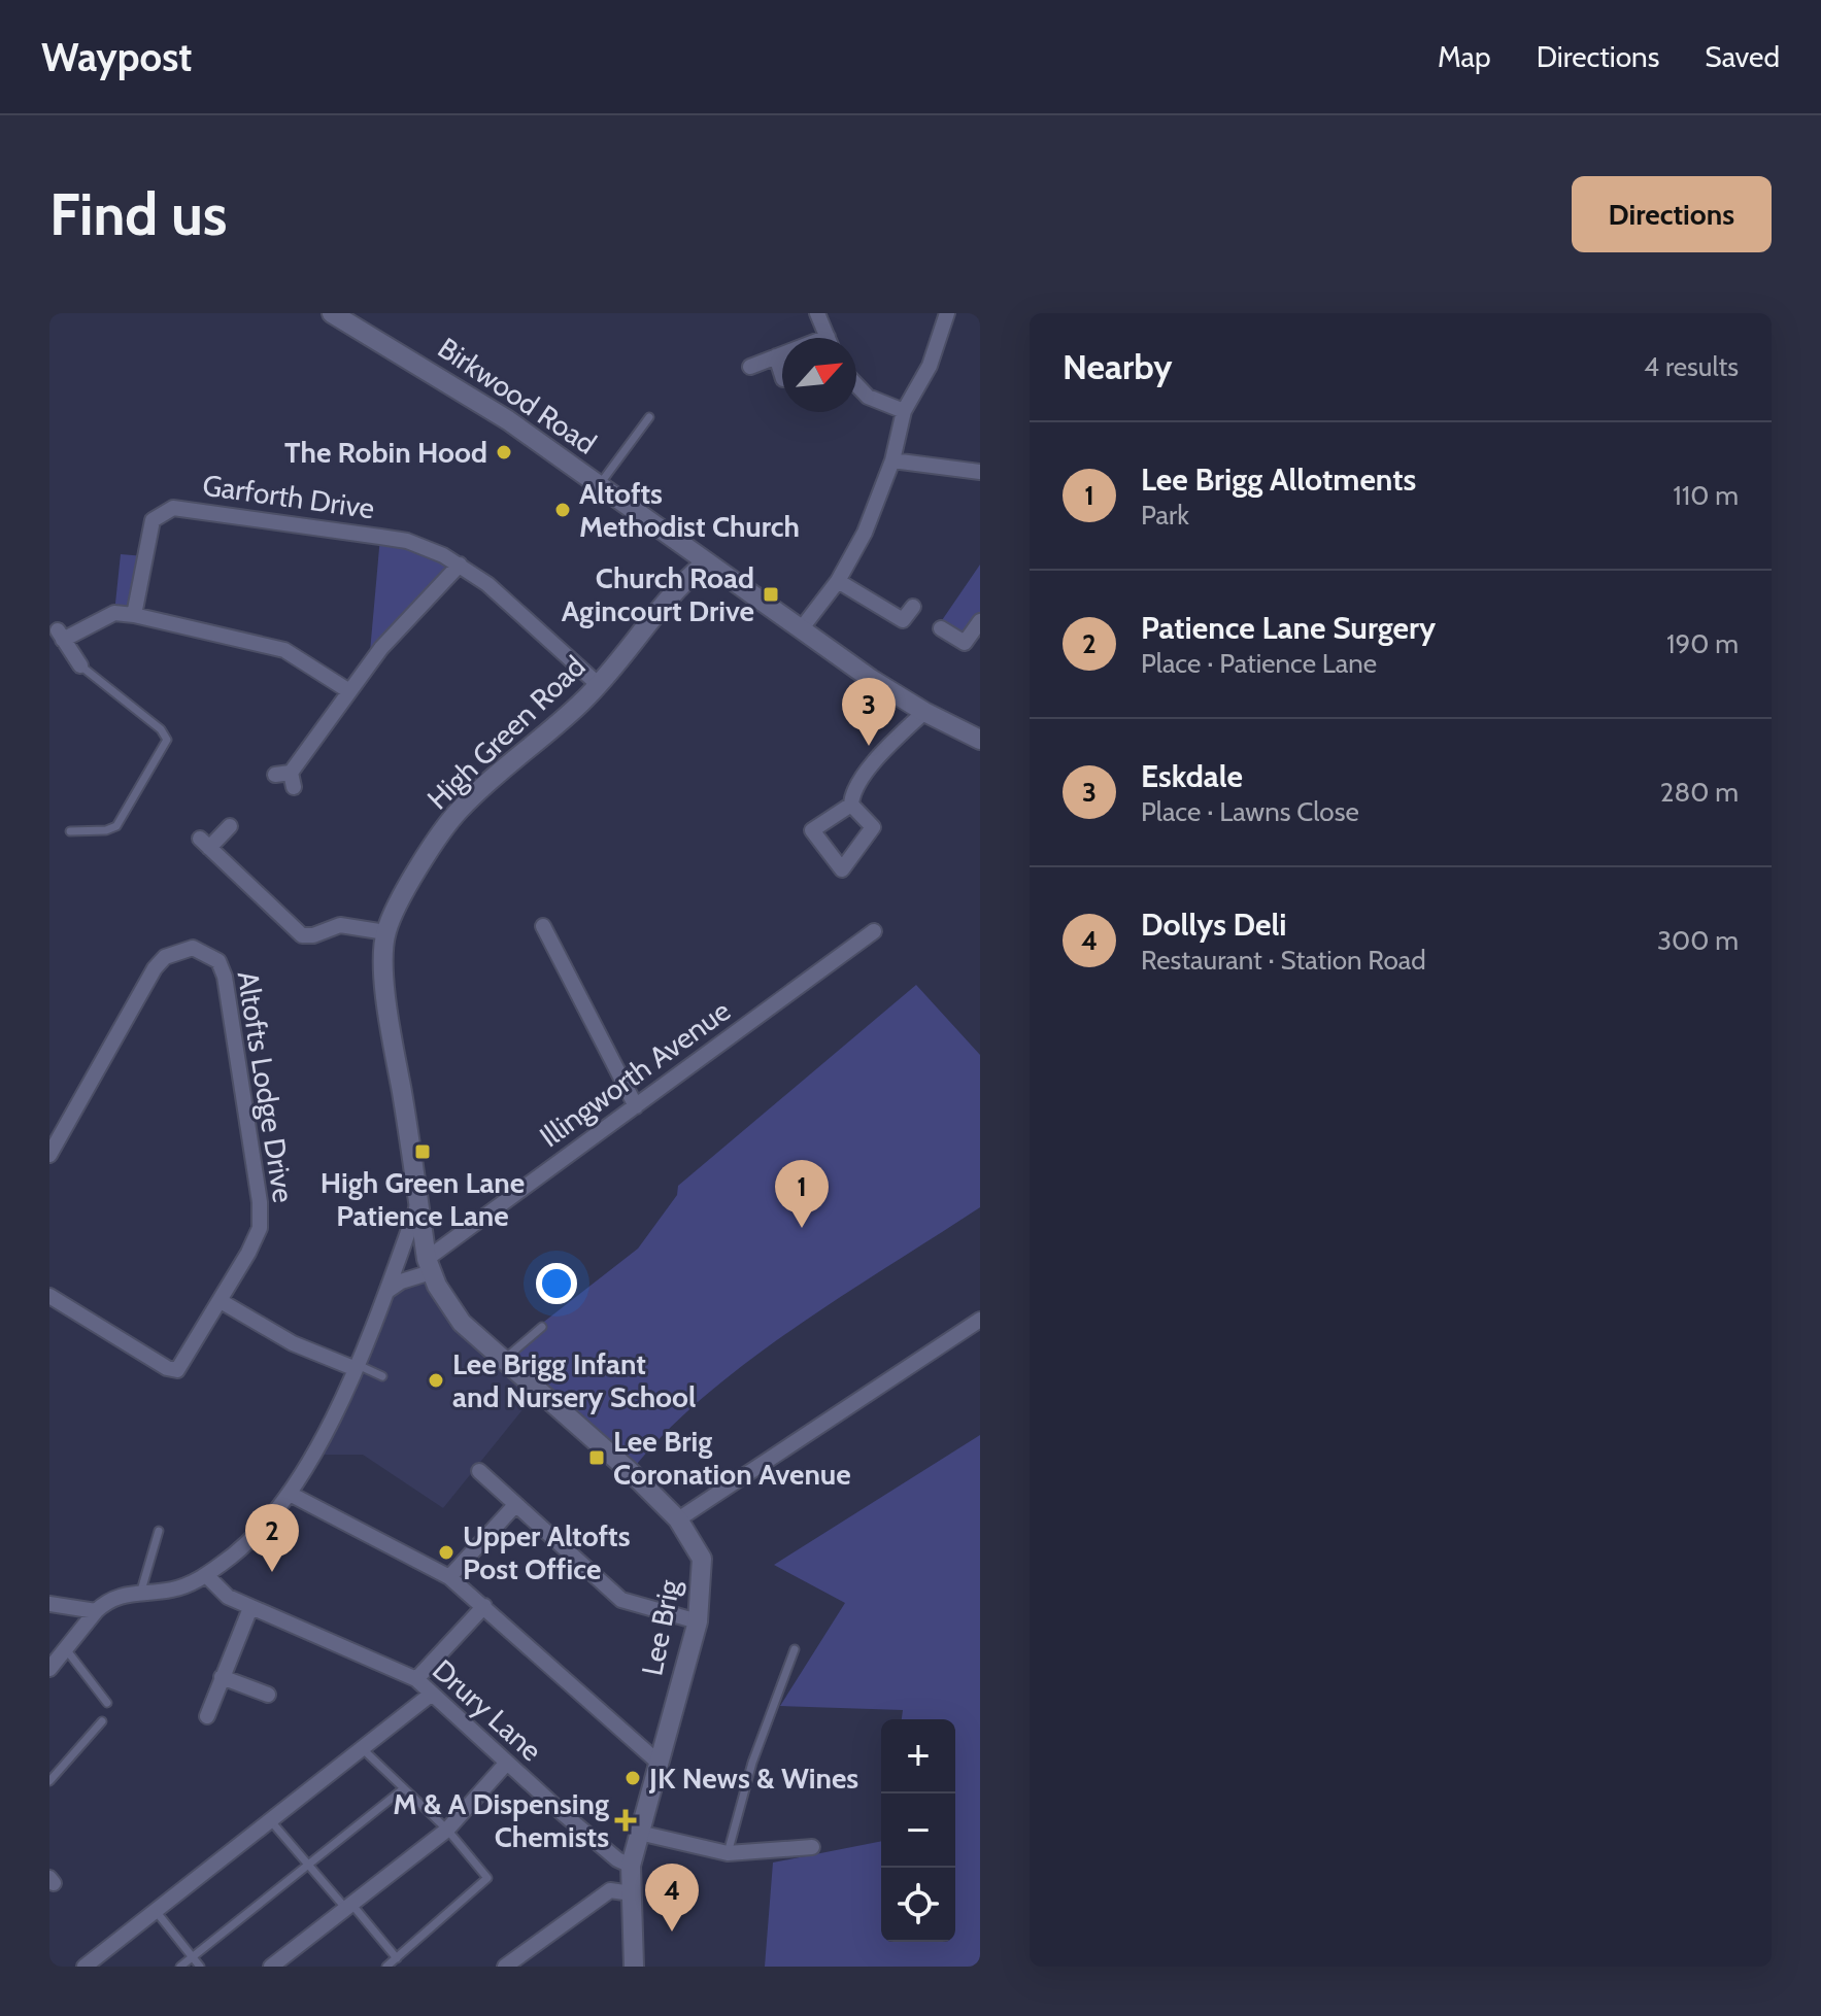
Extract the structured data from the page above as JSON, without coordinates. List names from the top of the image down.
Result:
{
  "streets": {
    "street": [
      "Birkwood Road",
      "Garforth Drive",
      "High Green Road",
      "Illingworth Avenue",
      "Altofts Lodge Drive",
      "Lee Brig",
      "Drury Lane"
    ]
  },
  "crossings": [
    ["Birkwood Road", "High Green Road"],
    ["Garforth Drive", "High Green Road"],
    ["High Green Road", "Illingworth Avenue"],
    ["High Green Road", "Lee Brig"],
    ["Illingworth Avenue", "Lee Brig"],
    ["Lee Brig", "Drury Lane"]
  ],
  "places": {
    "other": [
      "The Robin Hood",
      "Altofts Methodist Church",
      "Lee Brigg Infant and Nursery School",
      "Upper Altofts Post Office",
      "JK News & Wines"
    ],
    "transit": ["Church Road Agincourt Drive", "High Green Lane Patience Lane", "Lee Brig Coronation Avenue"],
    "health": ["M & A Dispensing Chemists"]
  },
  "north": "top right",
  "page": {
    "header": "Waypost",
    "nav": ["Map", "Directions", "Saved"],
    "buttons": "Directions",
    "title": "Find us",
    "heading": ["Nearby", "4 results"],
    "list": [
      {
        "mark": "1",
        "name": "Lee Brigg Allotments",
        "note": "Park",
        "value": "110 m"
      },
      {
        "mark": "2",
        "name": "Patience Lane Surgery",
        "note": "Place · Patience Lane",
        "value": "190 m"
      },
      {
        "mark": "3",
        "name": "Eskdale",
        "note": "Place · Lawns Close",
        "value": "280 m"
      },
      {
        "mark": "4",
        "name": "Dollys Deli",
        "note": "Restaurant · Station Road",
        "value": "300 m"
      }
    ],
    "pins": [
      "3",
      "1",
      "2",
      "4"
    ],
    "map_buttons": ["+", "−"]
  }
}
